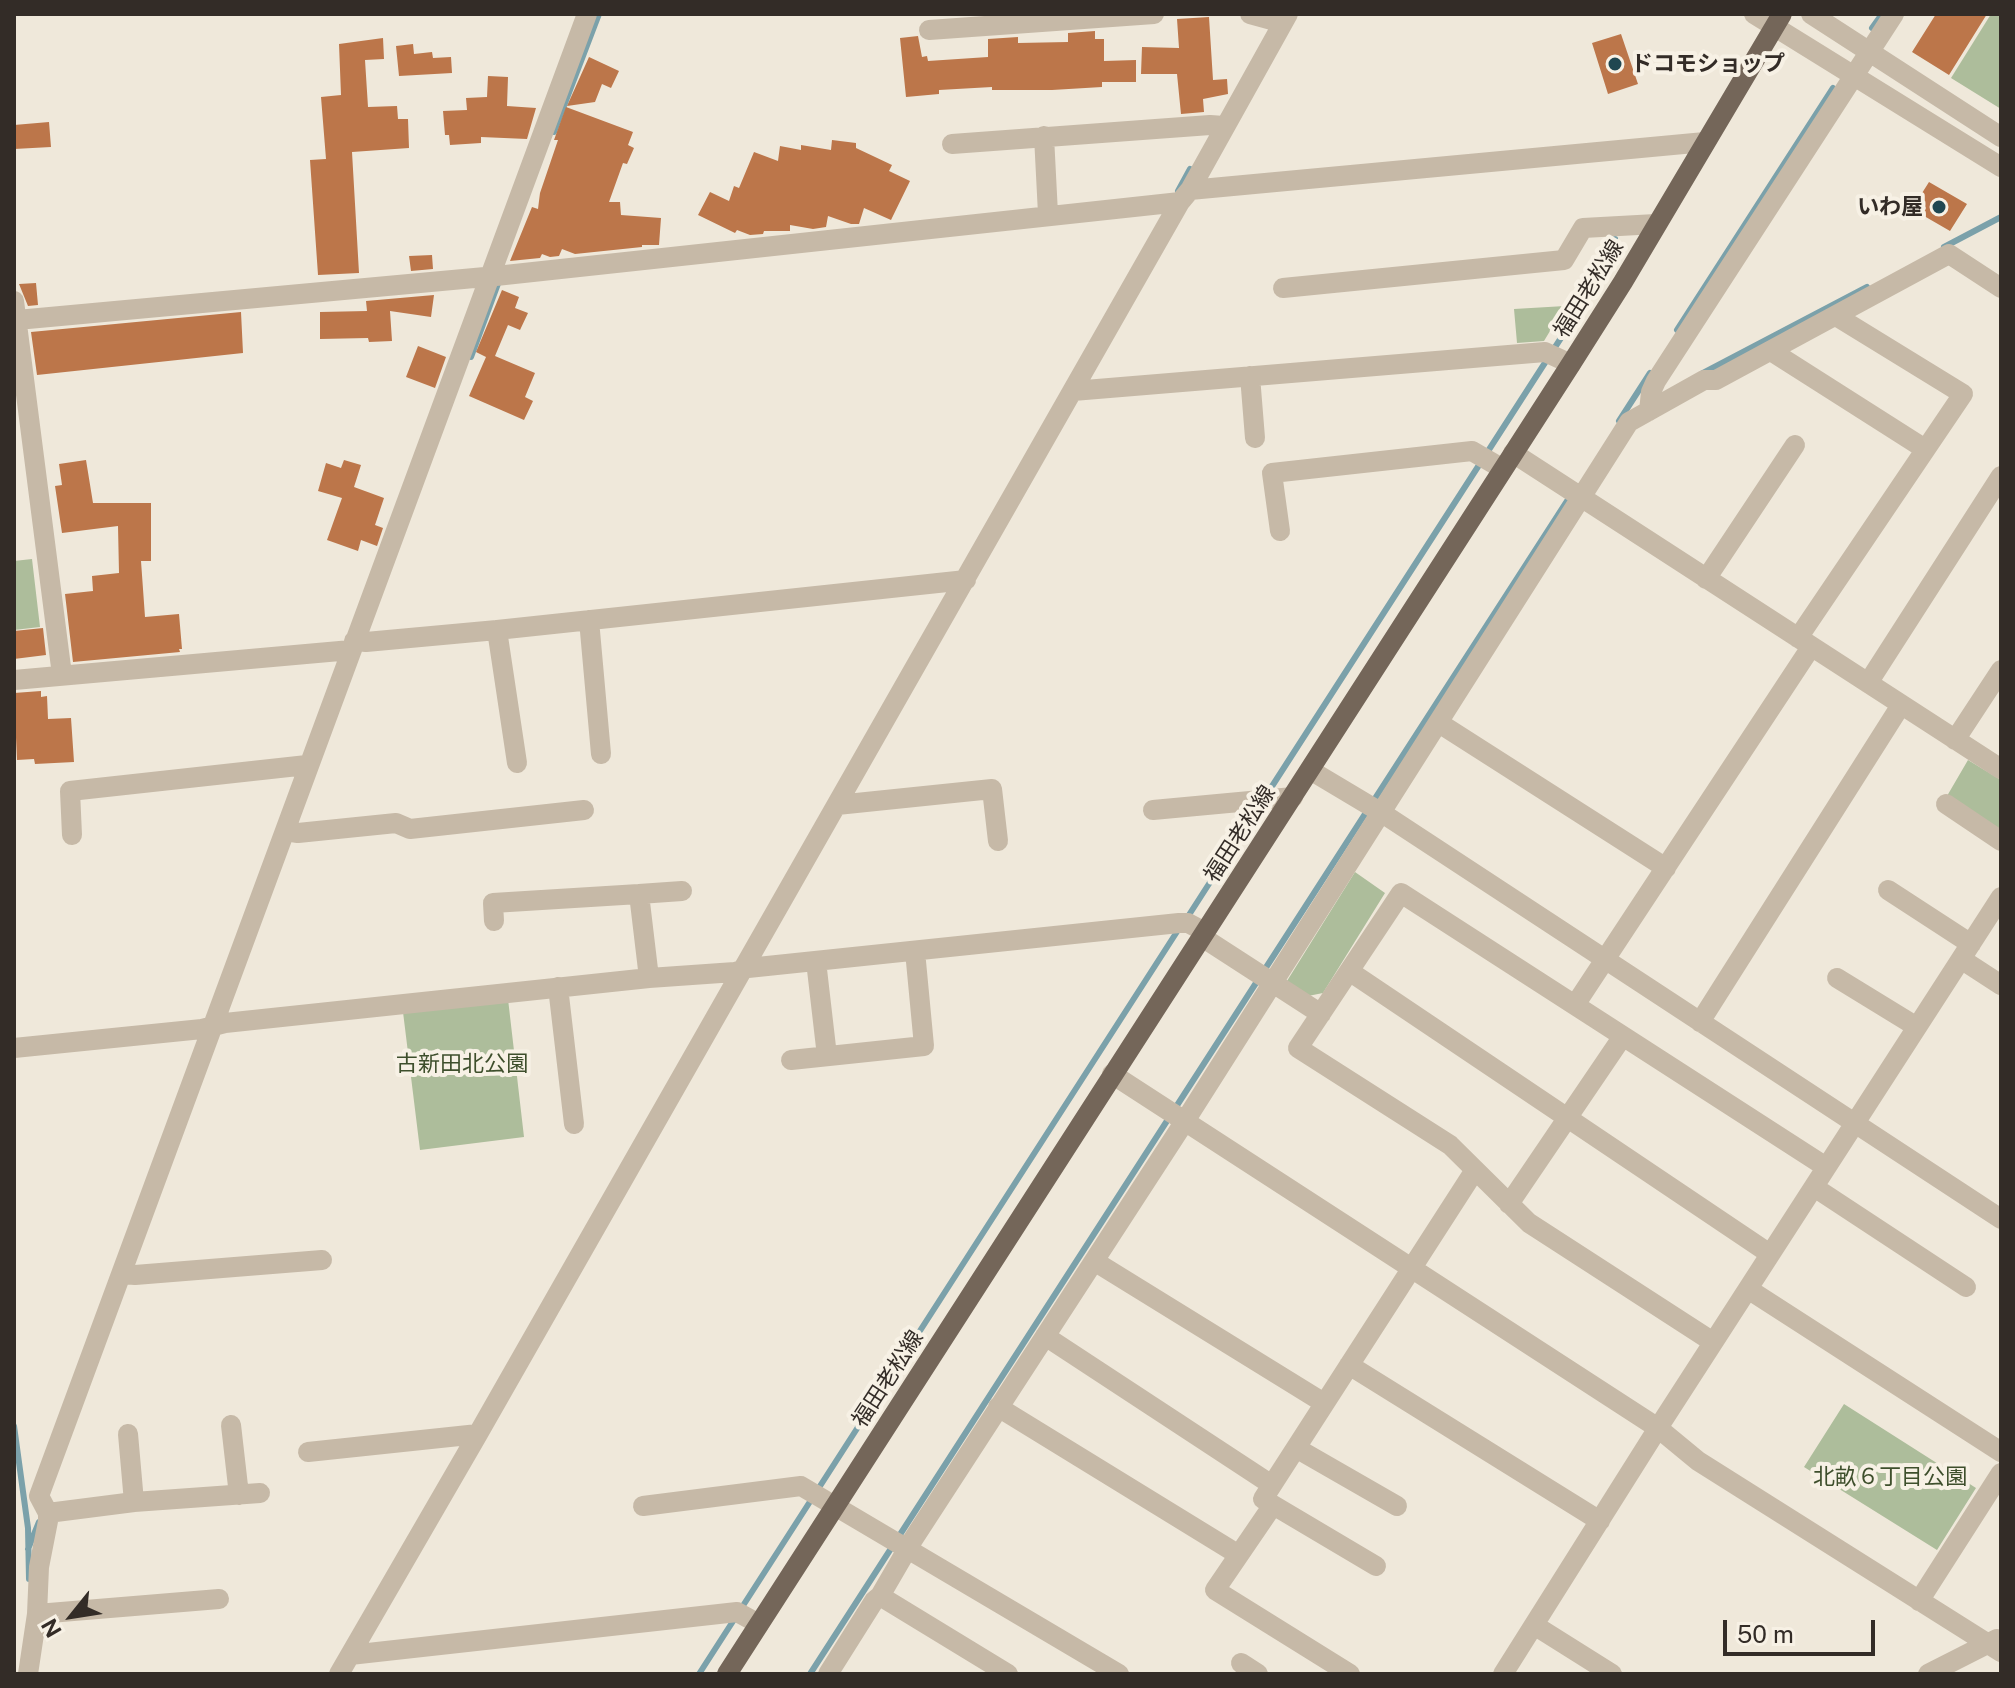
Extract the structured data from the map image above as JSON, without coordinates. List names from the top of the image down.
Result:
{
  "streets": {
    "main road": ["福田老松線"]
  },
  "parks": ["古新田北公園", "北畝６丁目公園"],
  "places": ["ドコモショップ", "いわ屋"],
  "scale_bar": "50 m",
  "north": "bottom left"
}
